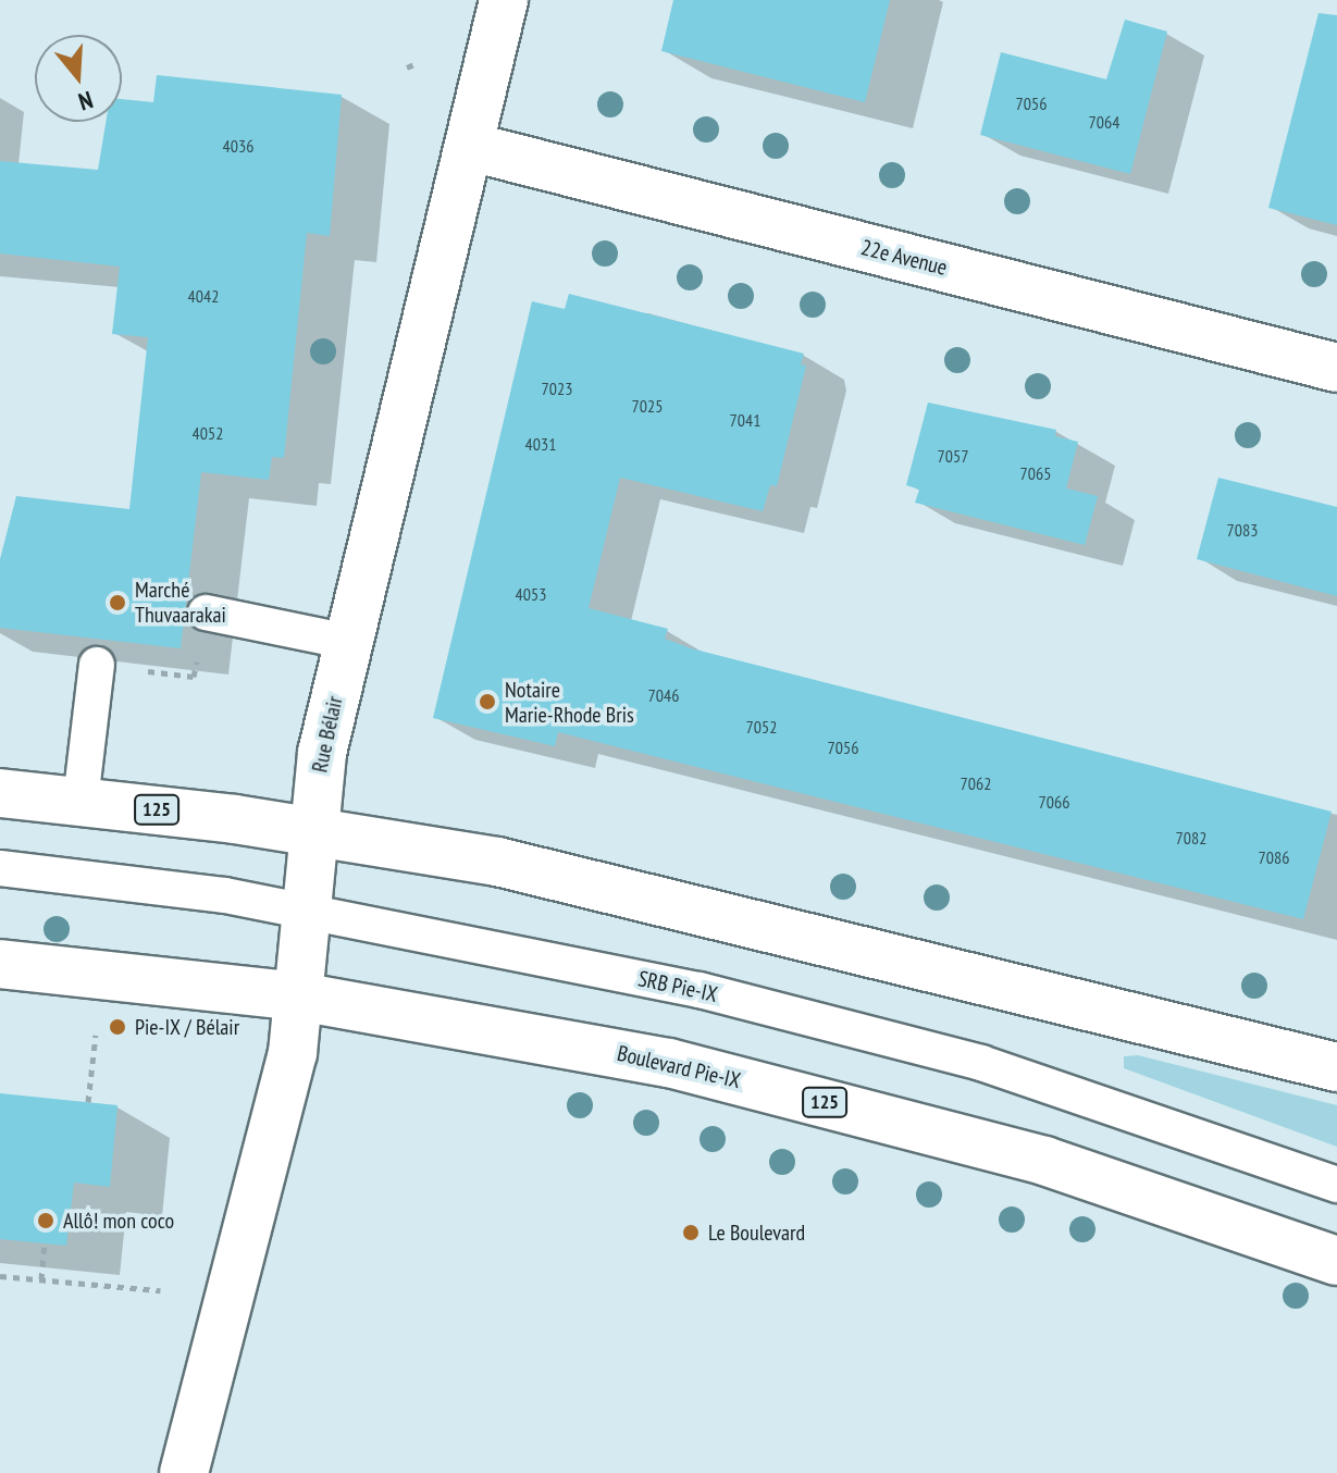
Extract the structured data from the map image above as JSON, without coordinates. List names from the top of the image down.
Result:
{
  "streets": {
    "main road": [
      "22e Avenue",
      "Rue Bélair",
      "125",
      "Boulevard Pie-IX"
    ],
    "lane": ["SRB Pie-IX"]
  },
  "crossings": [
    ["22e Avenue", "Rue Bélair"],
    ["Rue Bélair", "125"],
    ["Rue Bélair", "SRB Pie-IX"],
    ["Rue Bélair", "Boulevard Pie-IX"]
  ],
  "places": [
    "Marché Thuvaarakai",
    "Notaire Marie-Rhode Bris",
    "Pie-IX / Bélair",
    "Allô! mon coco",
    "Le Boulevard"
  ],
  "house_numbers": [
    "7056",
    "7064",
    "4036",
    "4042",
    "7023",
    "7025",
    "7041",
    "4052",
    "4031",
    "7057",
    "7065",
    "7083",
    "4053",
    "7046",
    "7052",
    "7056",
    "7062",
    "7066",
    "7082",
    "7086"
  ],
  "north": "bottom"
}
